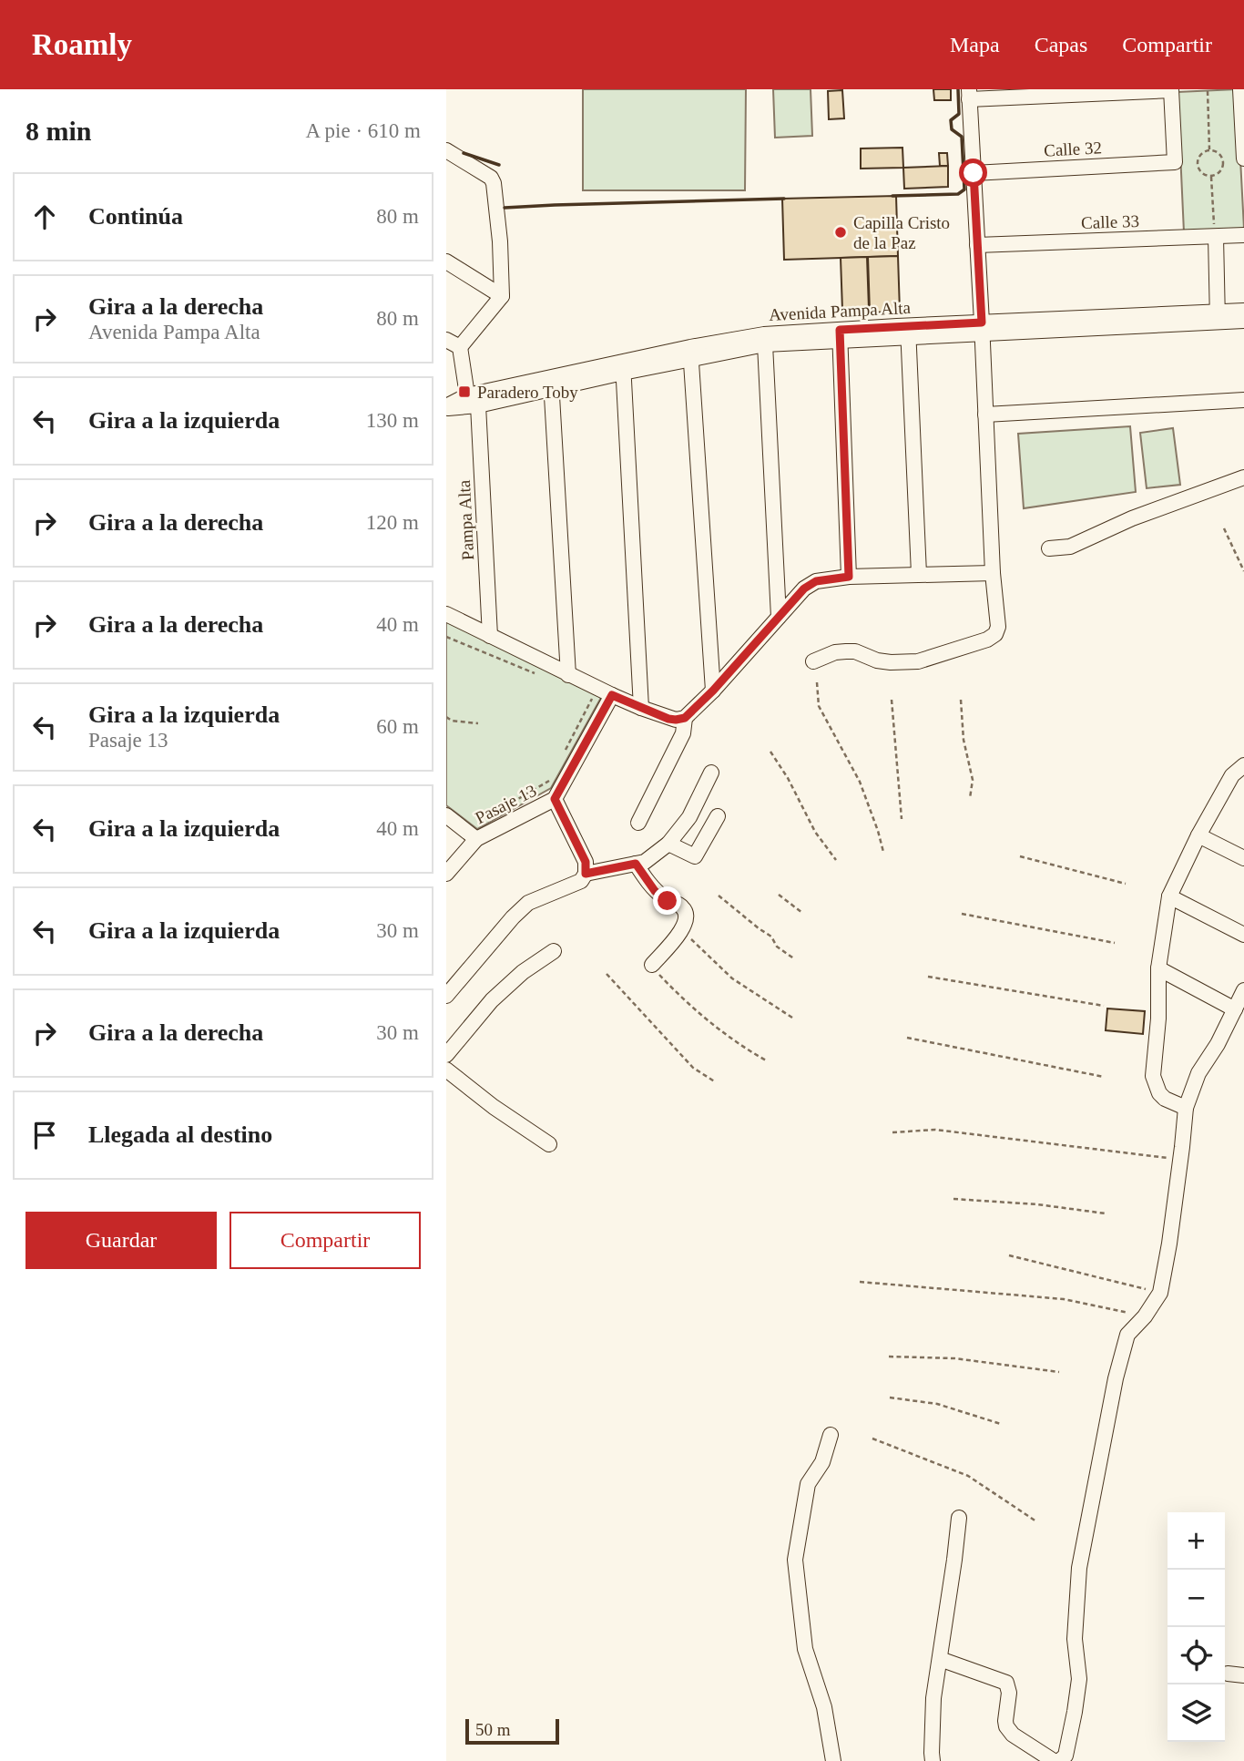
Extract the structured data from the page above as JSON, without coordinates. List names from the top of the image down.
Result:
{
  "streets": {
    "street": [
      "Calle 32",
      "Calle 33",
      "Avenida Pampa Alta",
      "Pampa Alta",
      "Pasaje 13"
    ]
  },
  "crossings": [
    ["Avenida Pampa Alta", "Pampa Alta"]
  ],
  "places": {
    "other": ["Capilla Cristo de la Paz"],
    "transit": ["Paradero Toby"]
  },
  "scale_bar": "50 m",
  "page": {
    "header": "Roamly",
    "nav": ["Mapa", "Capas", "Compartir"],
    "heading": ["8 min", "A pie · 610 m"],
    "list": [
      ["Continúa", "80 m"],
      ["Gira a la derecha", "Avenida Pampa Alta", "80 m"],
      ["Gira a la izquierda", "130 m"],
      ["Gira a la derecha", "120 m"],
      ["Gira a la derecha", "40 m"],
      ["Gira a la izquierda", "Pasaje 13", "60 m"],
      ["Gira a la izquierda", "40 m"],
      ["Gira a la izquierda", "30 m"],
      ["Gira a la derecha", "30 m"],
      "Llegada al destino"
    ],
    "buttons": ["Guardar", "Compartir"],
    "map_buttons": ["+", "−"],
    "scale": "50 m"
  }
}
